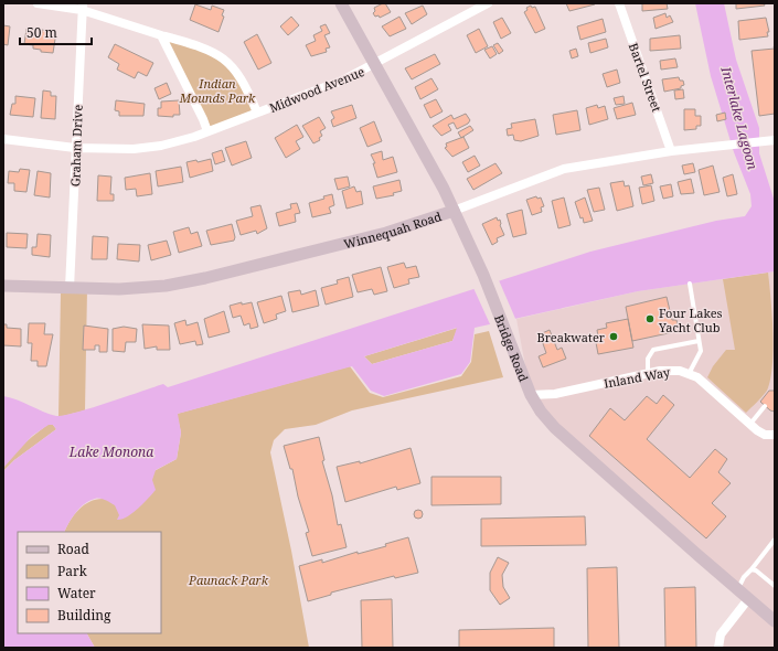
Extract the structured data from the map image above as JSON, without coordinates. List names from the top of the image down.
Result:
{
  "streets": {
    "street": [
      "Bartel Street",
      "Midwood Avenue",
      "Graham Drive",
      "Winnequah Road",
      "Bridge Road",
      "Inland Way"
    ]
  },
  "crossings": [
    ["Bartel Street", "Winnequah Road"],
    ["Midwood Avenue", "Graham Drive"],
    ["Midwood Avenue", "Bridge Road"],
    ["Graham Drive", "Winnequah Road"],
    ["Winnequah Road", "Bridge Road"],
    ["Bridge Road", "Inland Way"]
  ],
  "water": ["Interlake Lagoon", "Lake Monona"],
  "parks": ["Indian Mounds Park", "Paunack Park"],
  "places": ["Four Lakes Yacht Club", "Breakwater"],
  "legend": [
    "Road",
    "Park",
    "Water",
    "Building"
  ],
  "scale_bar": "50 m"
}
